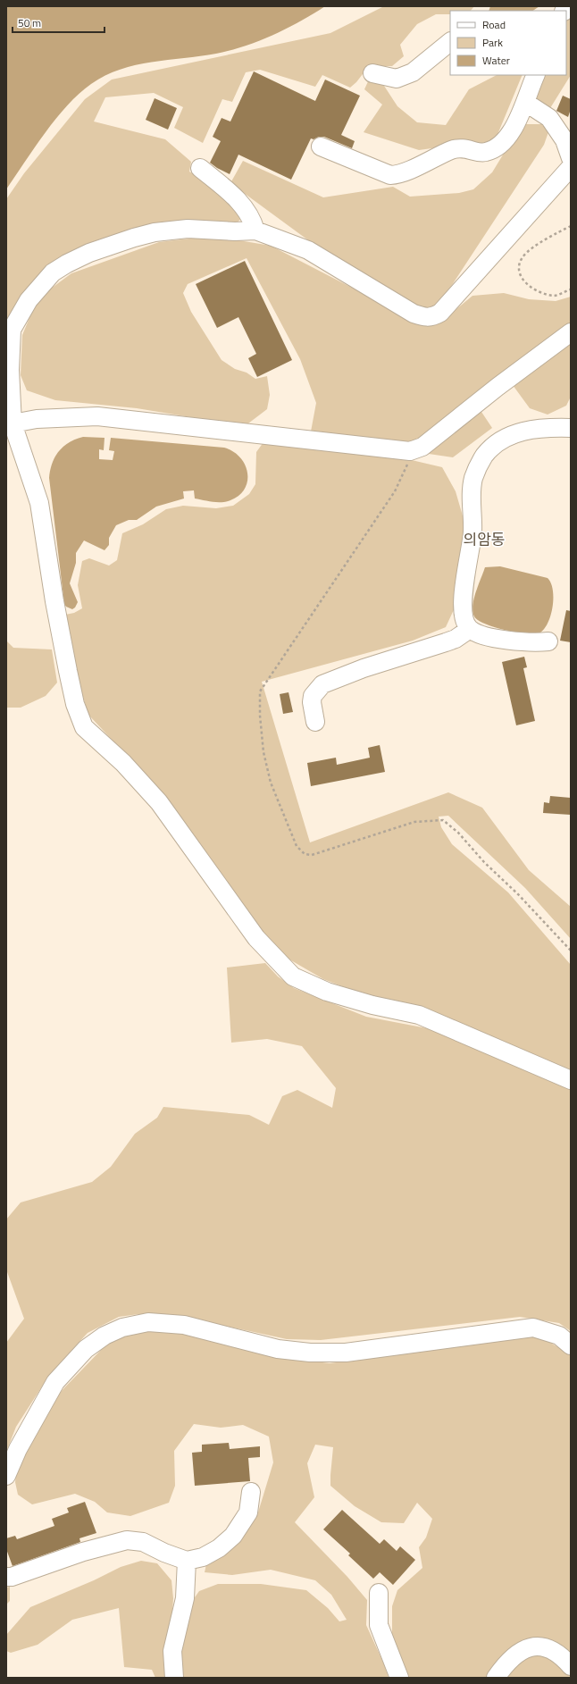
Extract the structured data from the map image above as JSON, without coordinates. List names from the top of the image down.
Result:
{
  "districts": ["의암동"],
  "legend": ["Road", "Park", "Water"],
  "scale_bar": "50 m"
}
